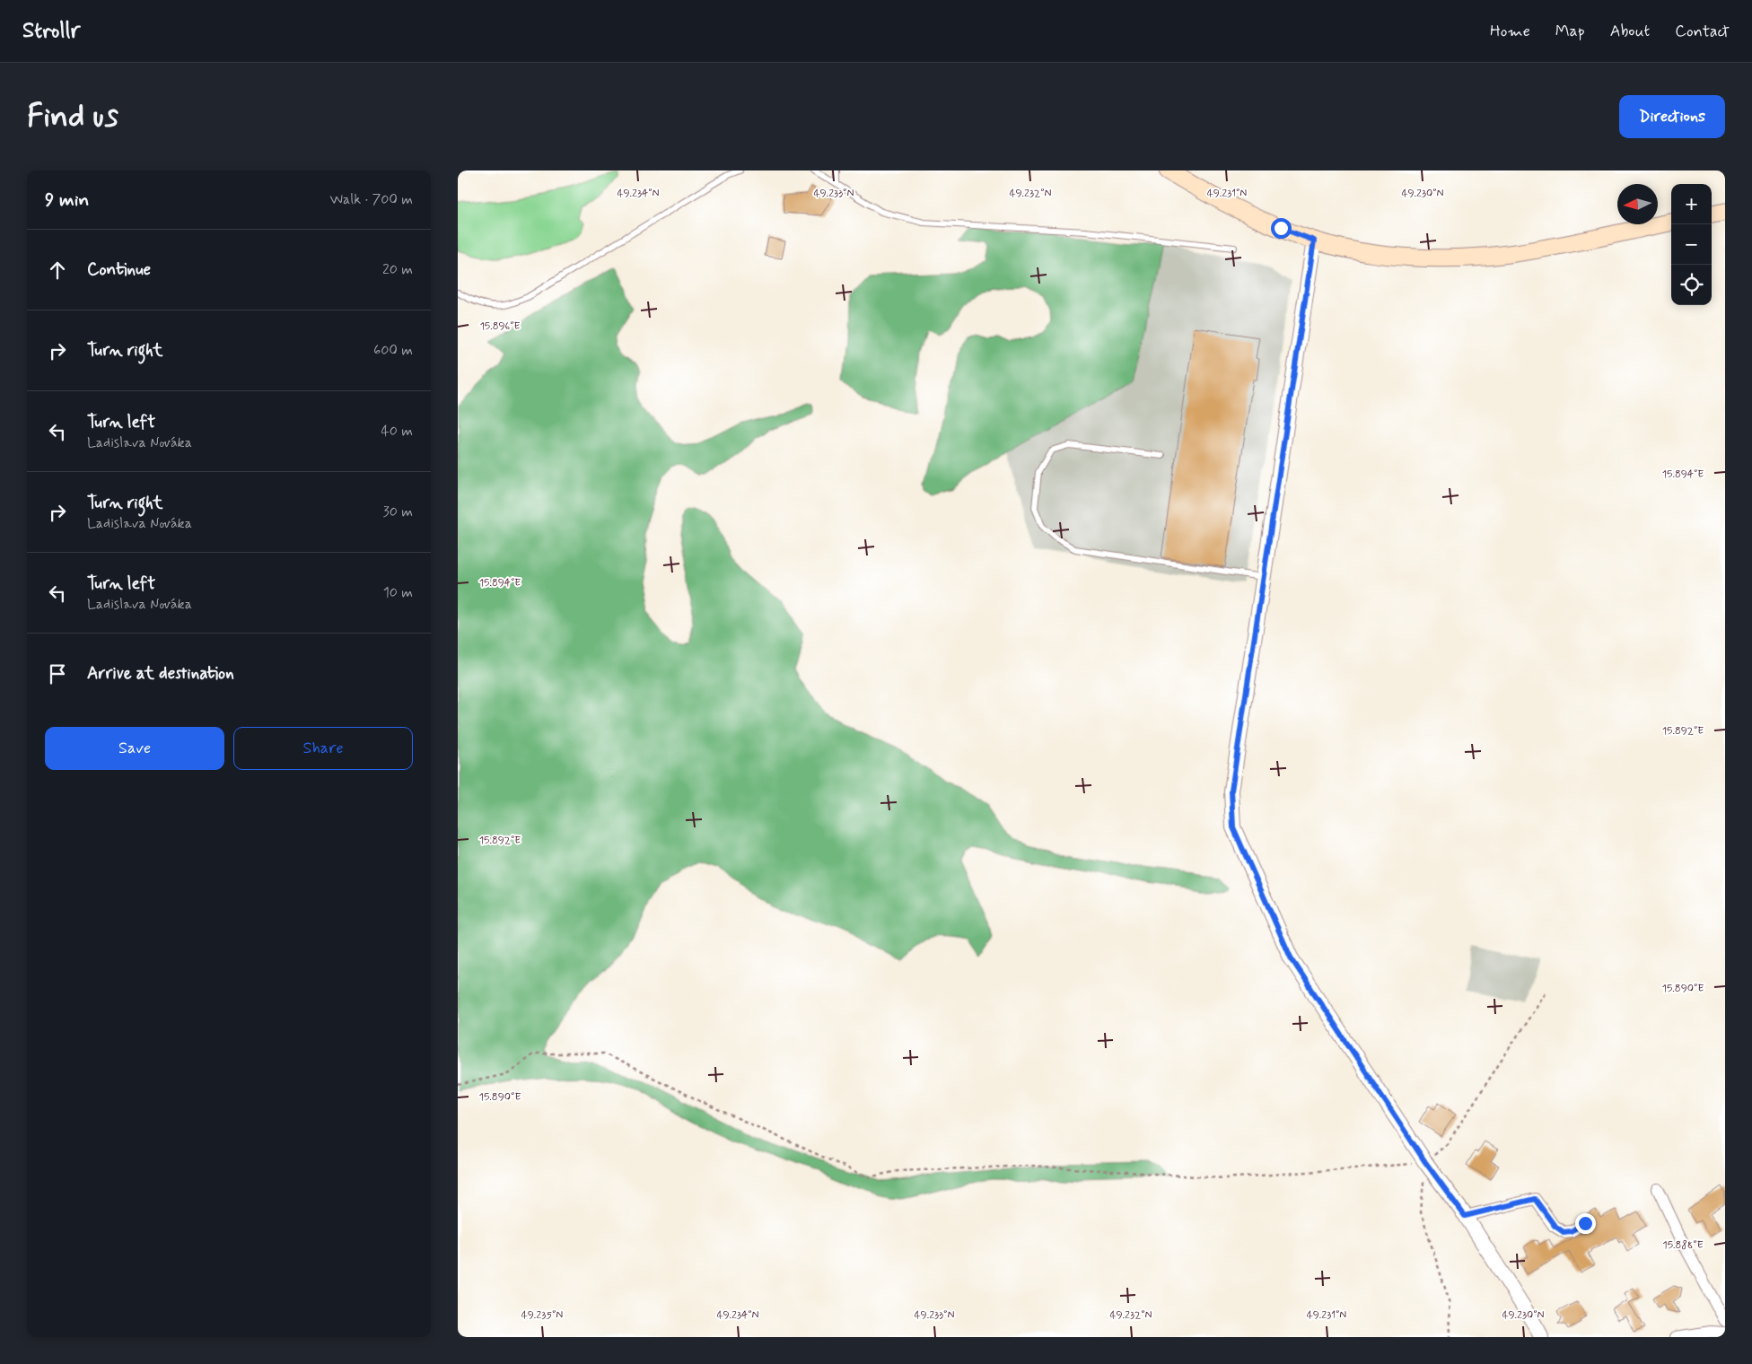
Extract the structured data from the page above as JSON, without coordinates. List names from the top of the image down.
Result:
{
  "north": "left",
  "page": {
    "header": "Strollr",
    "nav": [
      "Home",
      "Map",
      "About",
      "Contact"
    ],
    "buttons": [
      "Directions",
      ["Save", "Share"]
    ],
    "title": "Find us",
    "heading": ["9 min", "Walk · 700 m"],
    "map_buttons": ["+", "−"],
    "list": [
      ["Continue", "20 m"],
      ["Turn right", "600 m"],
      ["Turn left", "Ladislava Nováka", "40 m"],
      ["Turn right", "Ladislava Nováka", "30 m"],
      ["Turn left", "Ladislava Nováka", "10 m"],
      "Arrive at destination"
    ]
  },
  "coordinates": [
    "49.234°N",
    "49.233°N",
    "49.232°N",
    "49.231°N",
    "49.230°N",
    "15.896°E",
    "15.894°E",
    "15.892°E",
    "15.890°E",
    "15.888°E",
    "49.235°N"
  ]
}
